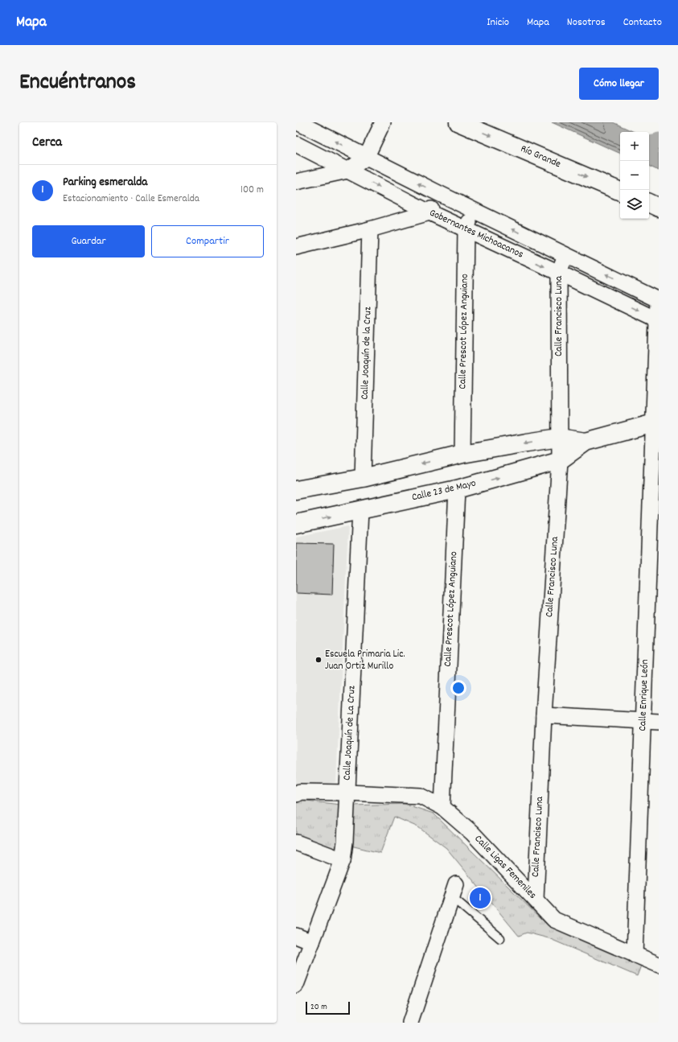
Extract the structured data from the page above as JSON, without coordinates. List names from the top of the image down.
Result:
{
  "streets": {
    "street": [
      "Río Grande",
      "Gobernantes Michoacanos",
      "Calle Francisco Luna",
      "Calle Prescot López Anguiano",
      "Calle Joaquín de la Cruz",
      "Calle 23 de Mayo",
      "Calle Enrique León",
      "Calle Joaquín de La Cruz",
      "Calle Ligas Femeniles"
    ]
  },
  "crossings": [
    ["Gobernantes Michoacanos", "Calle Francisco Luna"],
    ["Gobernantes Michoacanos", "Calle Prescot López Anguiano"],
    ["Gobernantes Michoacanos", "Calle Enrique León"],
    ["Calle Francisco Luna", "Calle 23 de Mayo"],
    ["Calle Francisco Luna", "Calle Ligas Femeniles"],
    ["Calle Prescot López Anguiano", "Calle 23 de Mayo"],
    ["Calle Prescot López Anguiano", "Calle Ligas Femeniles"],
    ["Calle Joaquín de la Cruz", "Calle 23 de Mayo"],
    ["Calle 23 de Mayo", "Calle Enrique León"],
    ["Calle 23 de Mayo", "Calle Joaquín de La Cruz"],
    ["Calle Enrique León", "Calle Ligas Femeniles"],
    ["Calle Joaquín de La Cruz", "Calle Ligas Femeniles"]
  ],
  "one_way": ["Río Grande"],
  "places": ["Escuela Primaria Lic. Juan Ortiz Murillo"],
  "scale_bar": "20 m",
  "page": {
    "header": "Mapa",
    "nav": [
      "Inicio",
      "Mapa",
      "Nosotros",
      "Contacto"
    ],
    "title": "Encuéntranos",
    "buttons": [
      "Cómo llegar",
      ["Guardar", "Compartir"]
    ],
    "heading": "Cerca",
    "map_buttons": ["+", "−"],
    "list": [
      {
        "mark": "1",
        "name": "Parking esmeralda",
        "note": "Estacionamiento · Calle Esmeralda",
        "value": "100 m"
      }
    ],
    "pins": "1",
    "scale": "20 m"
  }
}
